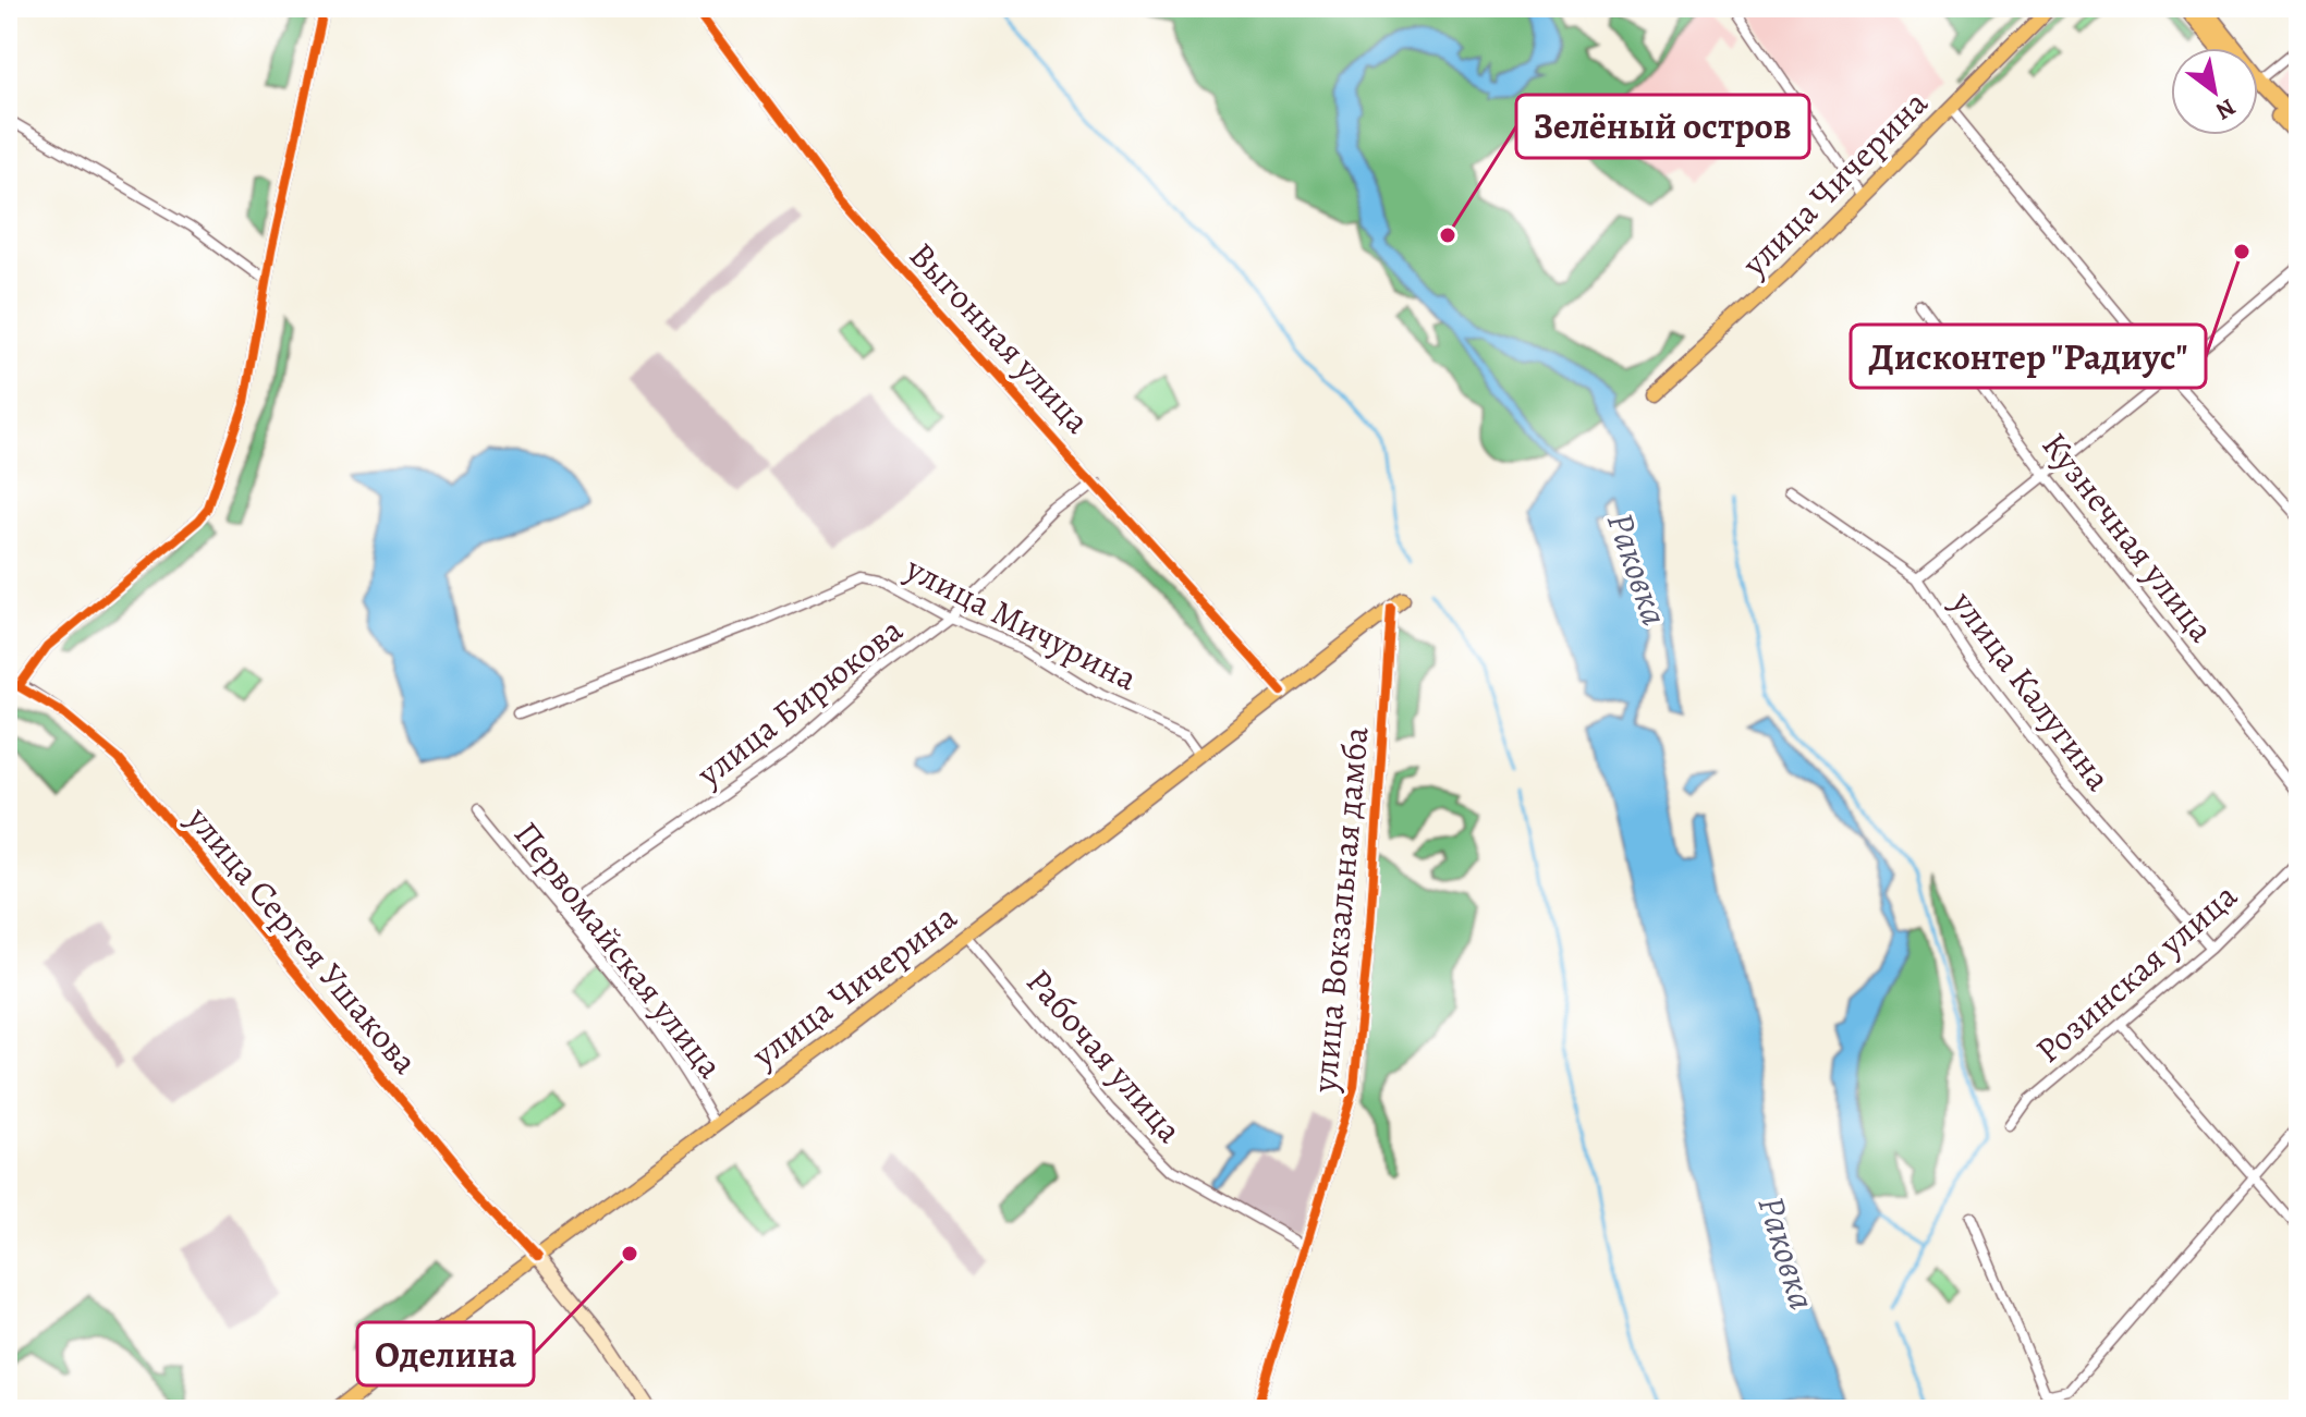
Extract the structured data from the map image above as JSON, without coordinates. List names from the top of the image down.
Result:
{
  "streets": {
    "main road": ["улица Чичерина", "улица Сергея Ушакова"],
    "street": [
      "Выгонная улица",
      "Кузнечная улица",
      "улица Мичурина",
      "улица Калугина",
      "улица Бирюкова",
      "улица Вокзальная дамба",
      "Первомайская улица",
      "Розинская улица",
      "Рабочая улица"
    ]
  },
  "crossings": [
    ["улица Чичерина", "Выгонная улица"],
    ["улица Чичерина", "улица Мичурина"],
    ["улица Чичерина", "улица Вокзальная дамба"],
    ["улица Чичерина", "улица Сергея Ушакова"],
    ["улица Чичерина", "Первомайская улица"],
    ["улица Чичерина", "Рабочая улица"],
    ["Выгонная улица", "улица Бирюкова"],
    ["улица Мичурина", "улица Бирюкова"],
    ["улица Калугина", "Розинская улица"],
    ["улица Бирюкова", "Первомайская улица"],
    ["улица Вокзальная дамба", "Рабочая улица"]
  ],
  "water": ["Раковка"],
  "places": ["Зелёный остров", "Дисконтер \"Радиус\"", "Оделина"],
  "north": "bottom right"
}
